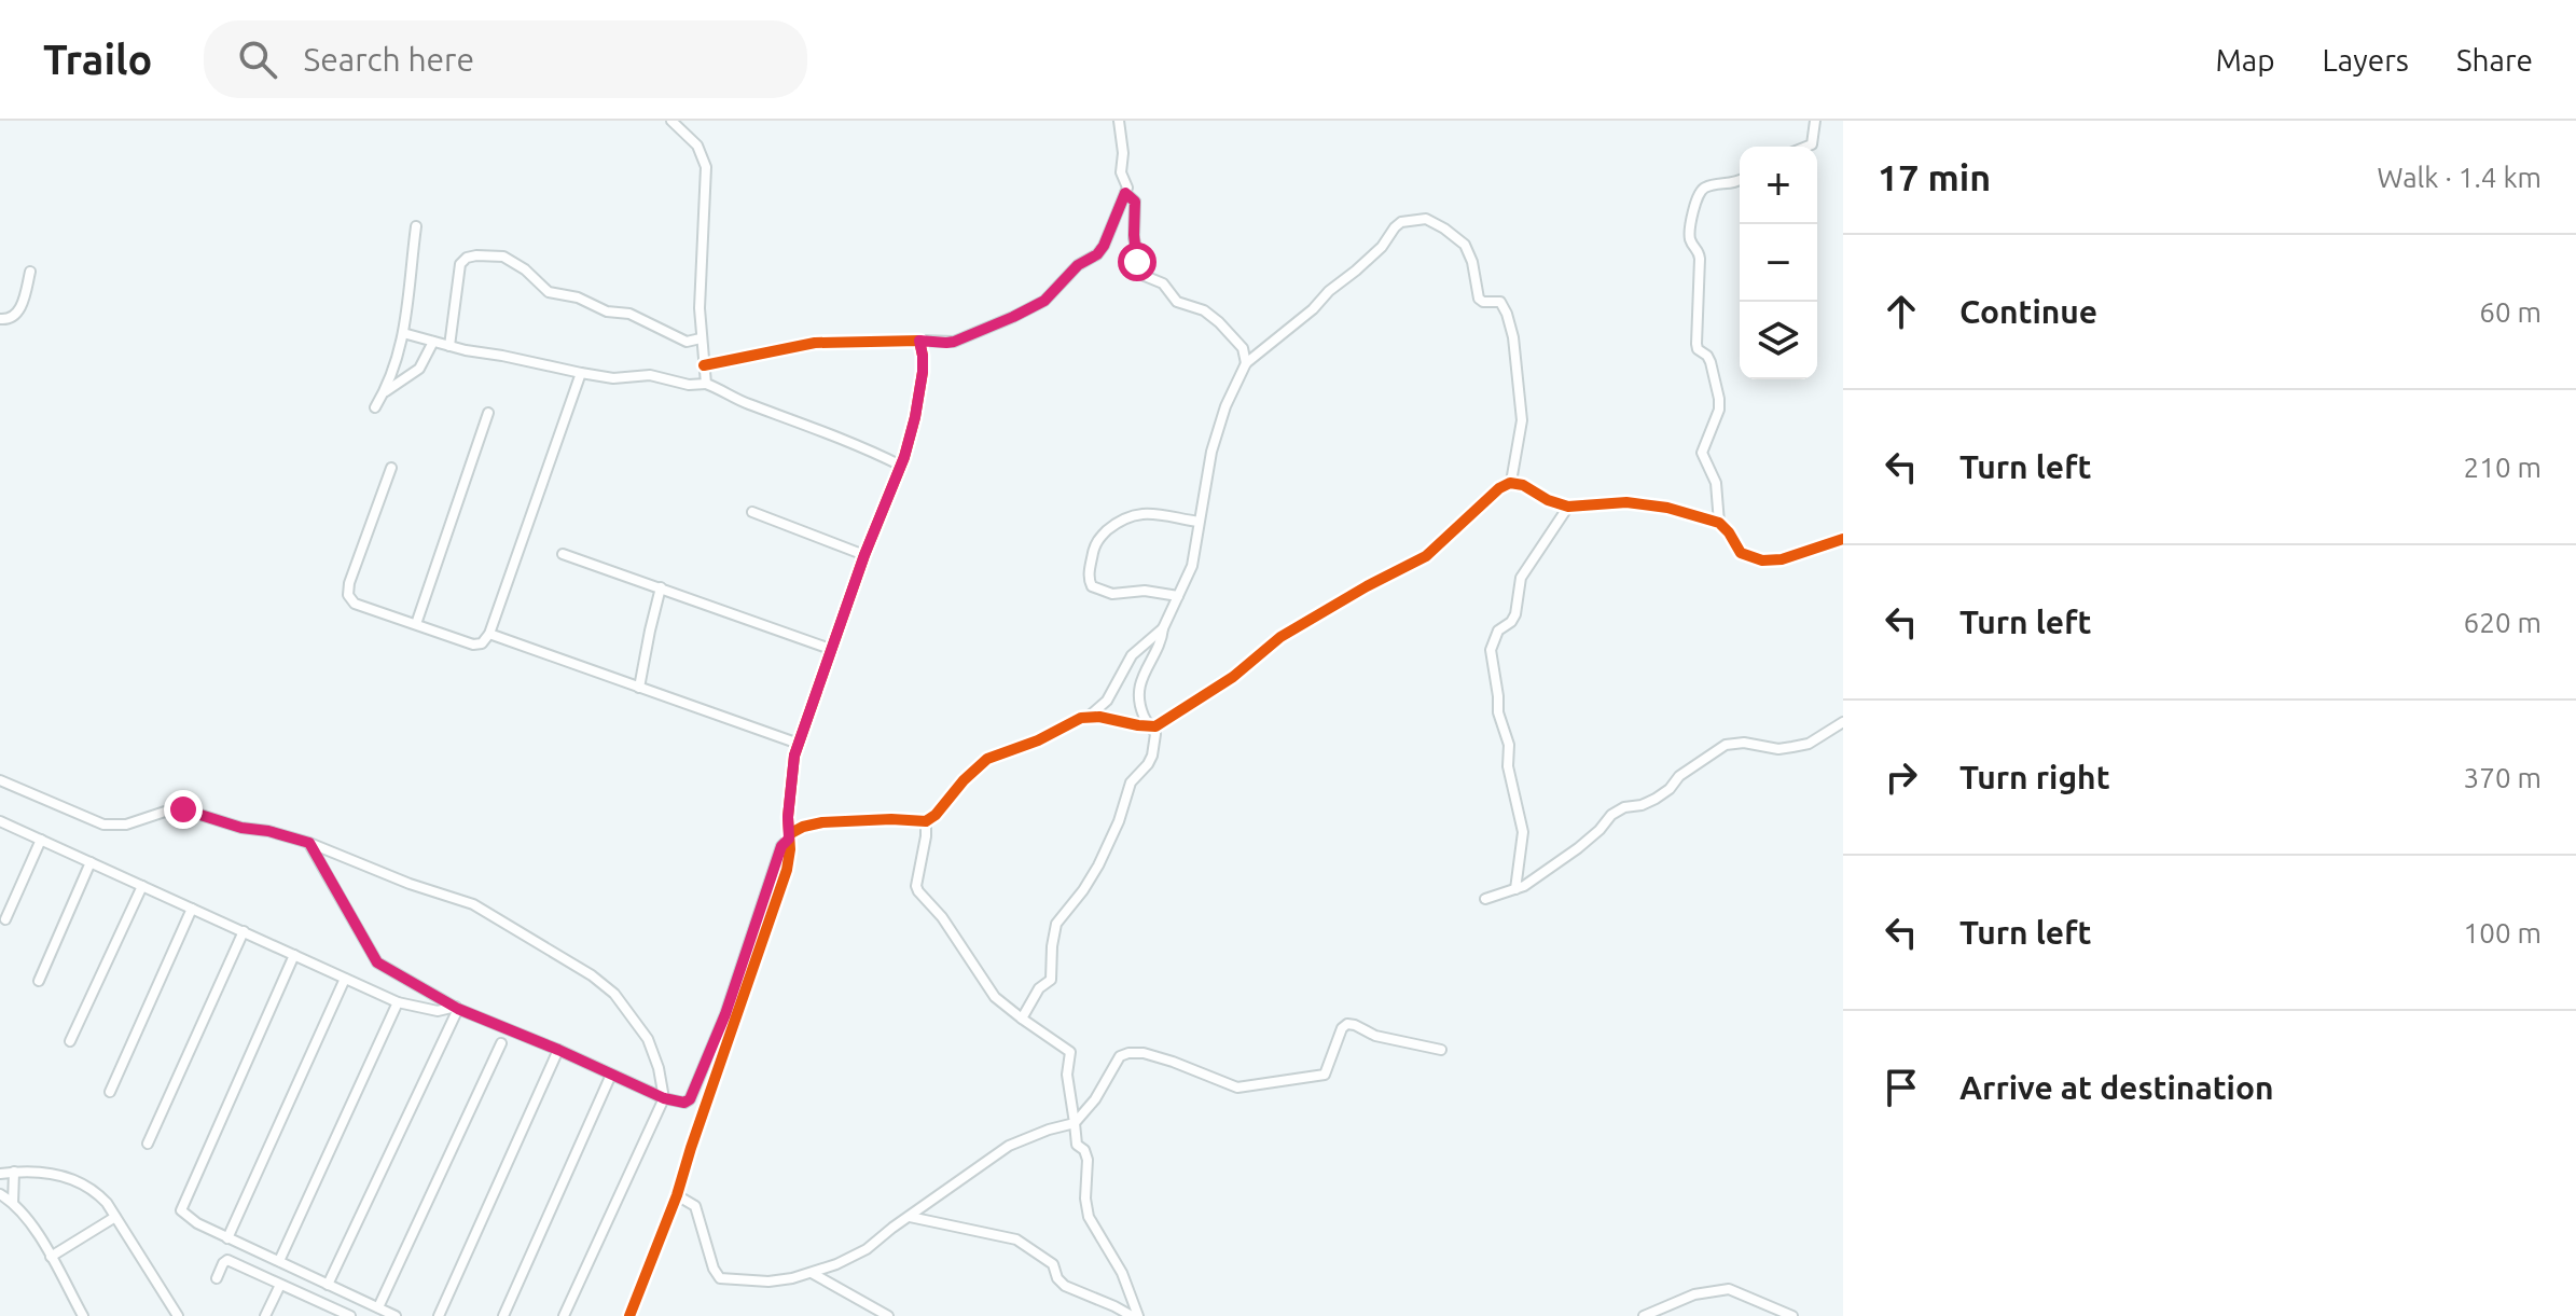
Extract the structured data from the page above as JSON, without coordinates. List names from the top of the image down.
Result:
{
  "page": {
    "header": "Trailo",
    "search": "Search here",
    "nav": ["Map", "Layers", "Share"],
    "heading": ["17 min", "Walk · 1.4 km"],
    "map_buttons": ["+", "−"],
    "list": [
      ["Continue", "60 m"],
      ["Turn left", "210 m"],
      ["Turn left", "620 m"],
      ["Turn right", "370 m"],
      ["Turn left", "100 m"],
      "Arrive at destination"
    ]
  }
}
